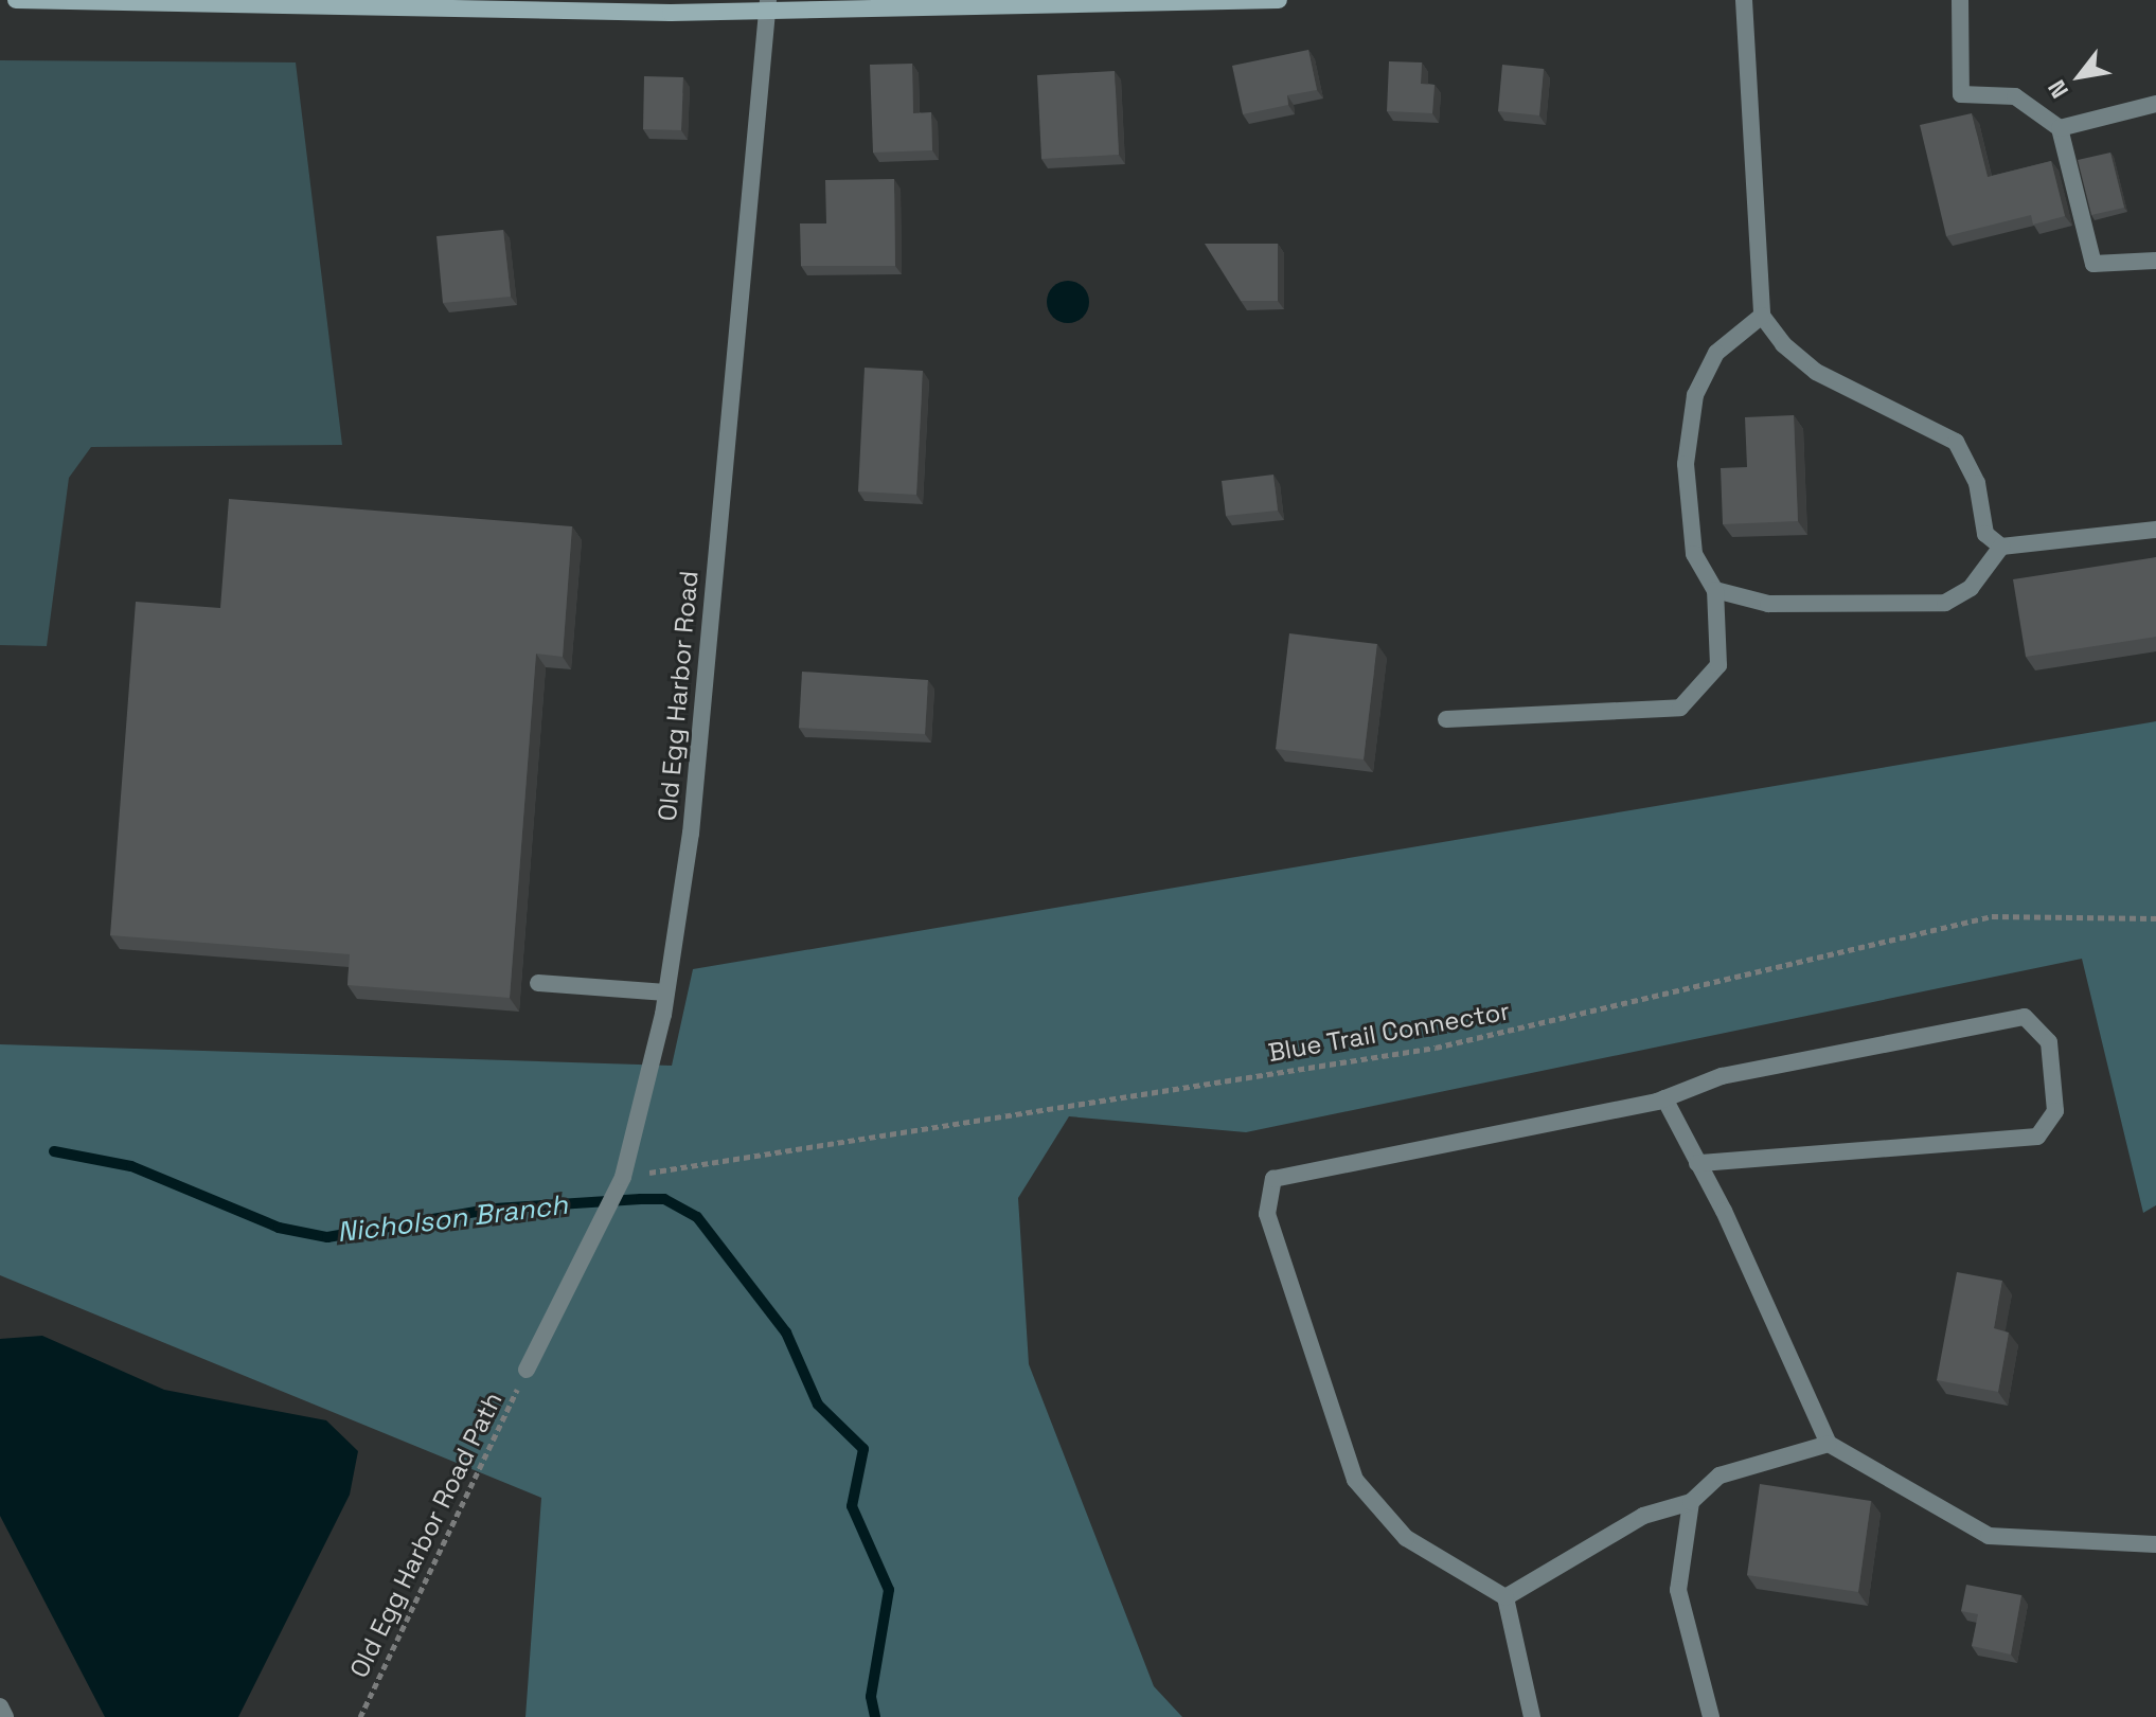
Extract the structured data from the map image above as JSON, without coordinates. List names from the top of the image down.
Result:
{
  "streets": {
    "street": ["Old Egg Harbor Road"],
    "path": ["Blue Trail Connector", "Old Egg Harbor Road Path"]
  },
  "crossings": [
    ["Old Egg Harbor Road", "Blue Trail Connector"],
    ["Old Egg Harbor Road", "Old Egg Harbor Road Path"]
  ],
  "water": ["Nicholson Branch"],
  "north": "bottom left"
}
